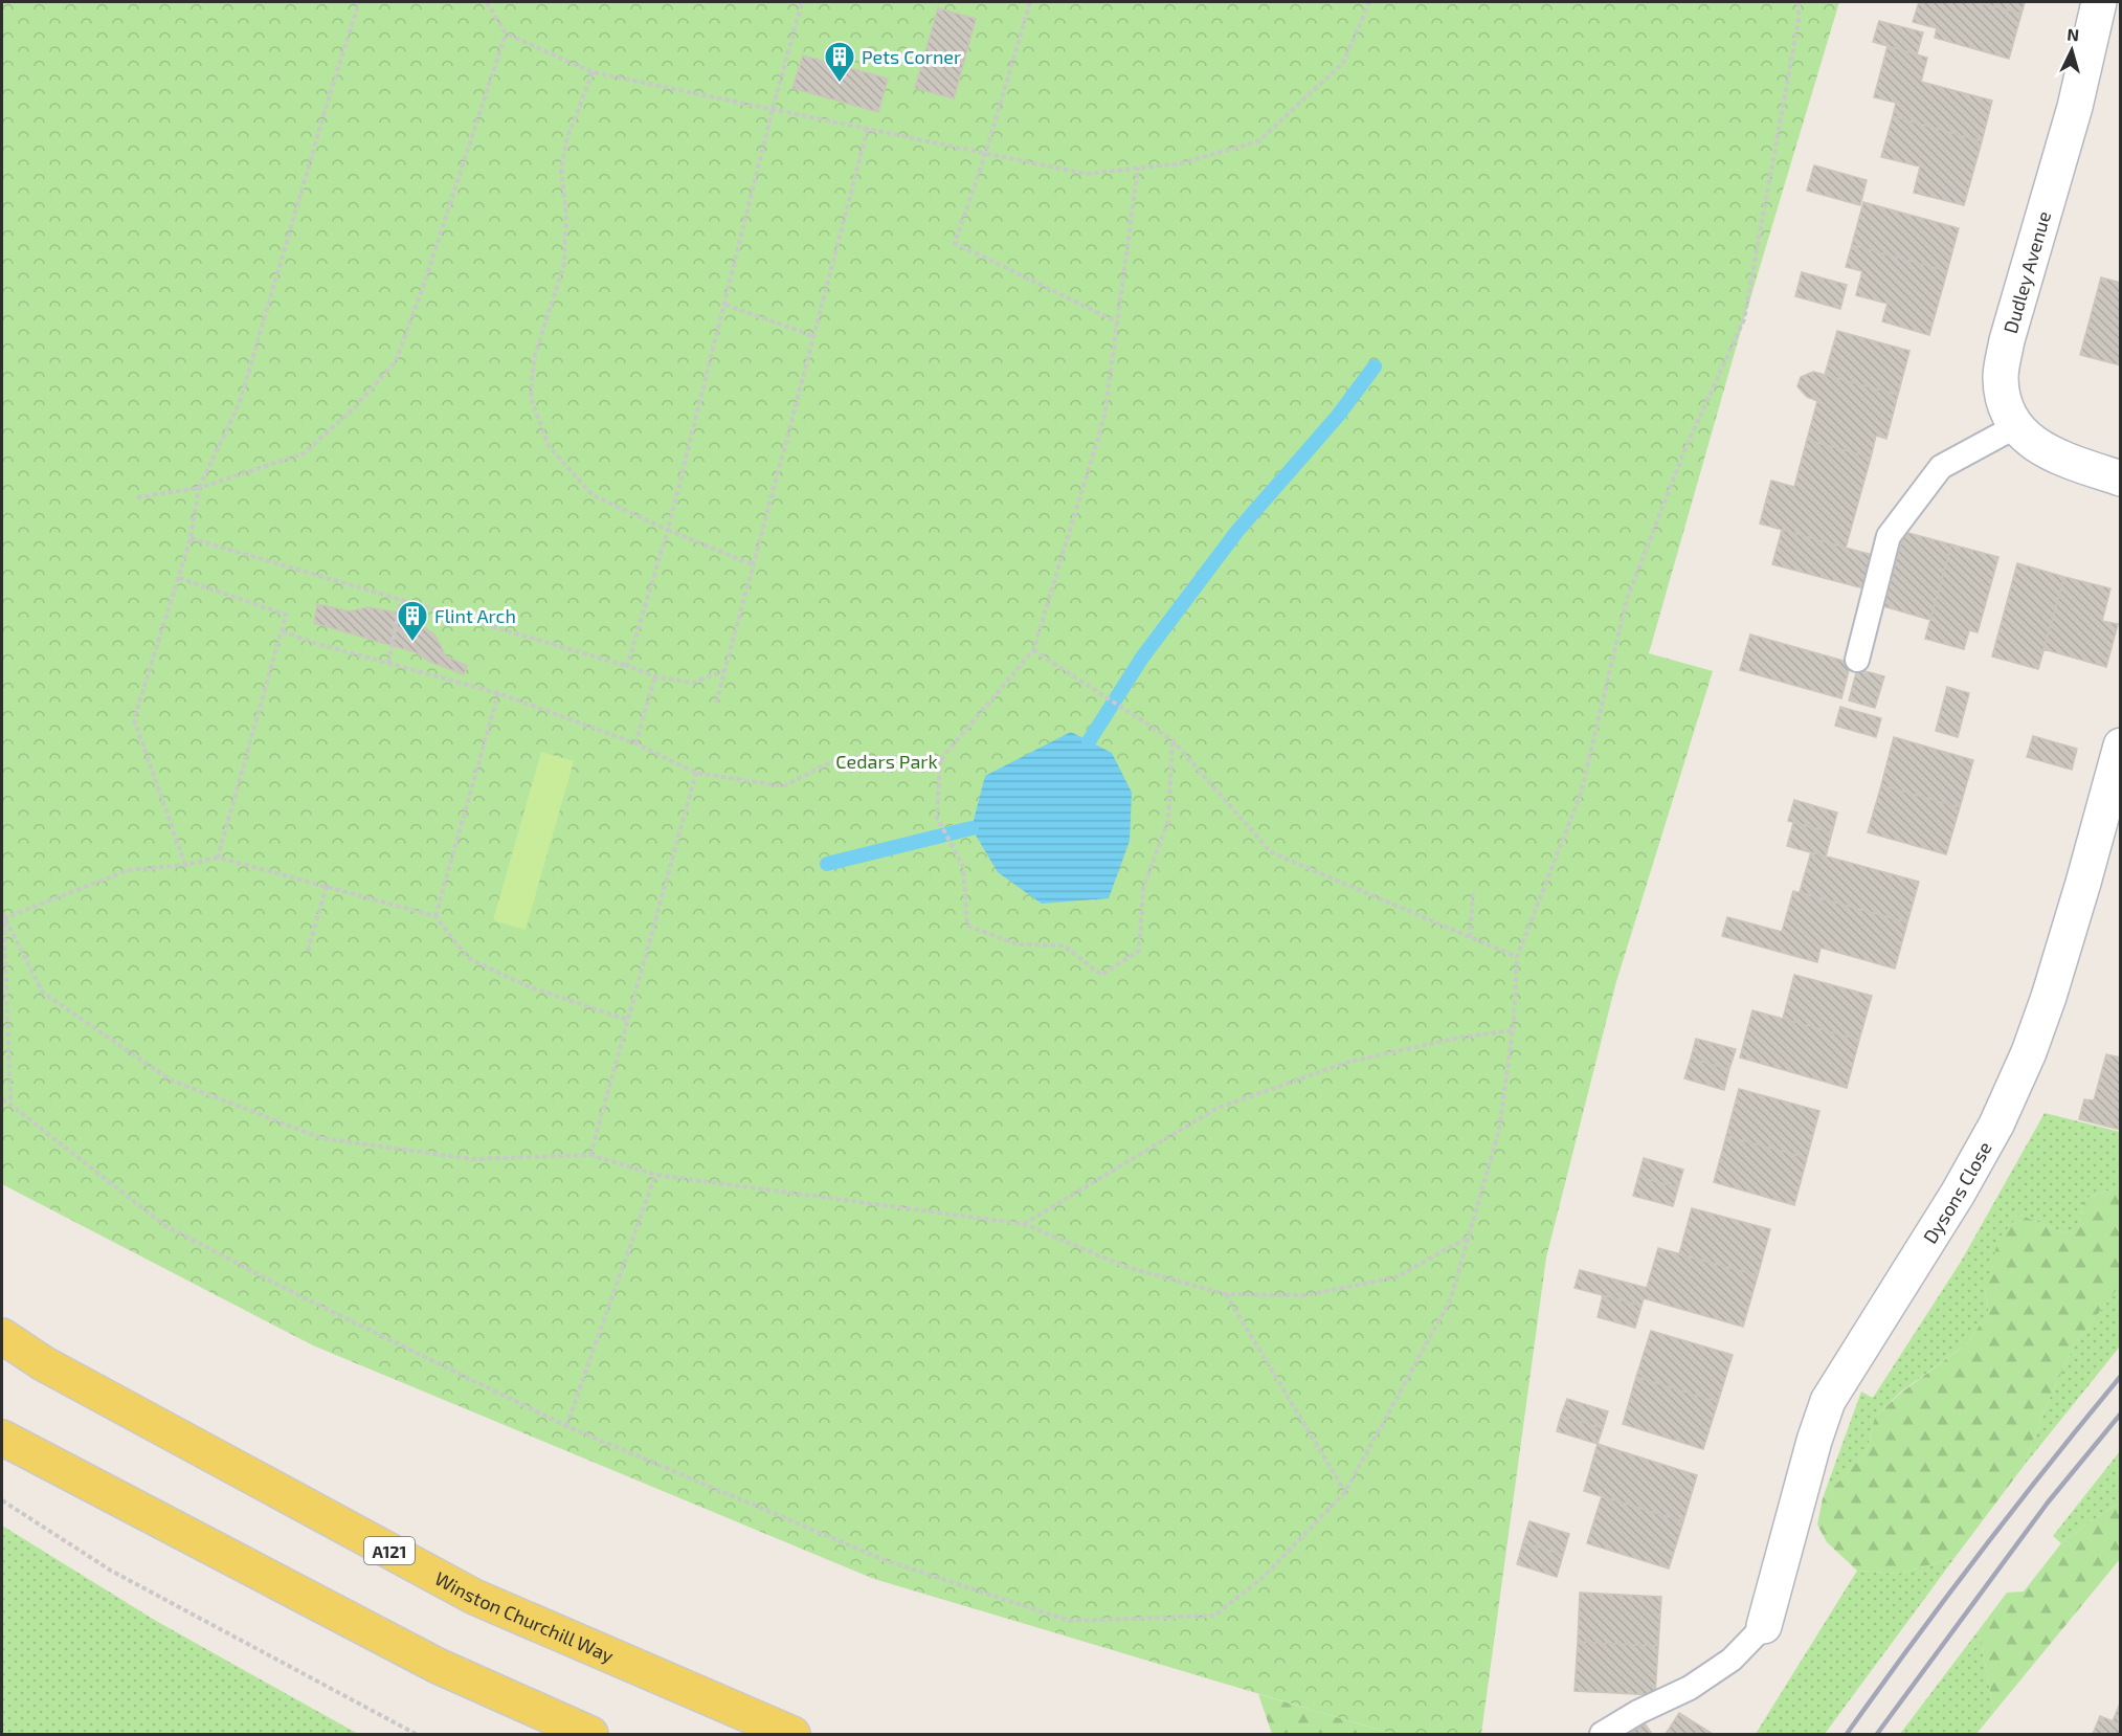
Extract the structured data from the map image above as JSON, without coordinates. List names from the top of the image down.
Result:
{
  "streets": {
    "main road": ["A121", "Winston Churchill Way"],
    "street": ["Dudley Avenue", "Dysons Close"]
  },
  "parks": ["Cedars Park"],
  "places": {
    "building": ["Pets Corner", "Flint Arch"]
  },
  "north": "top"
}
